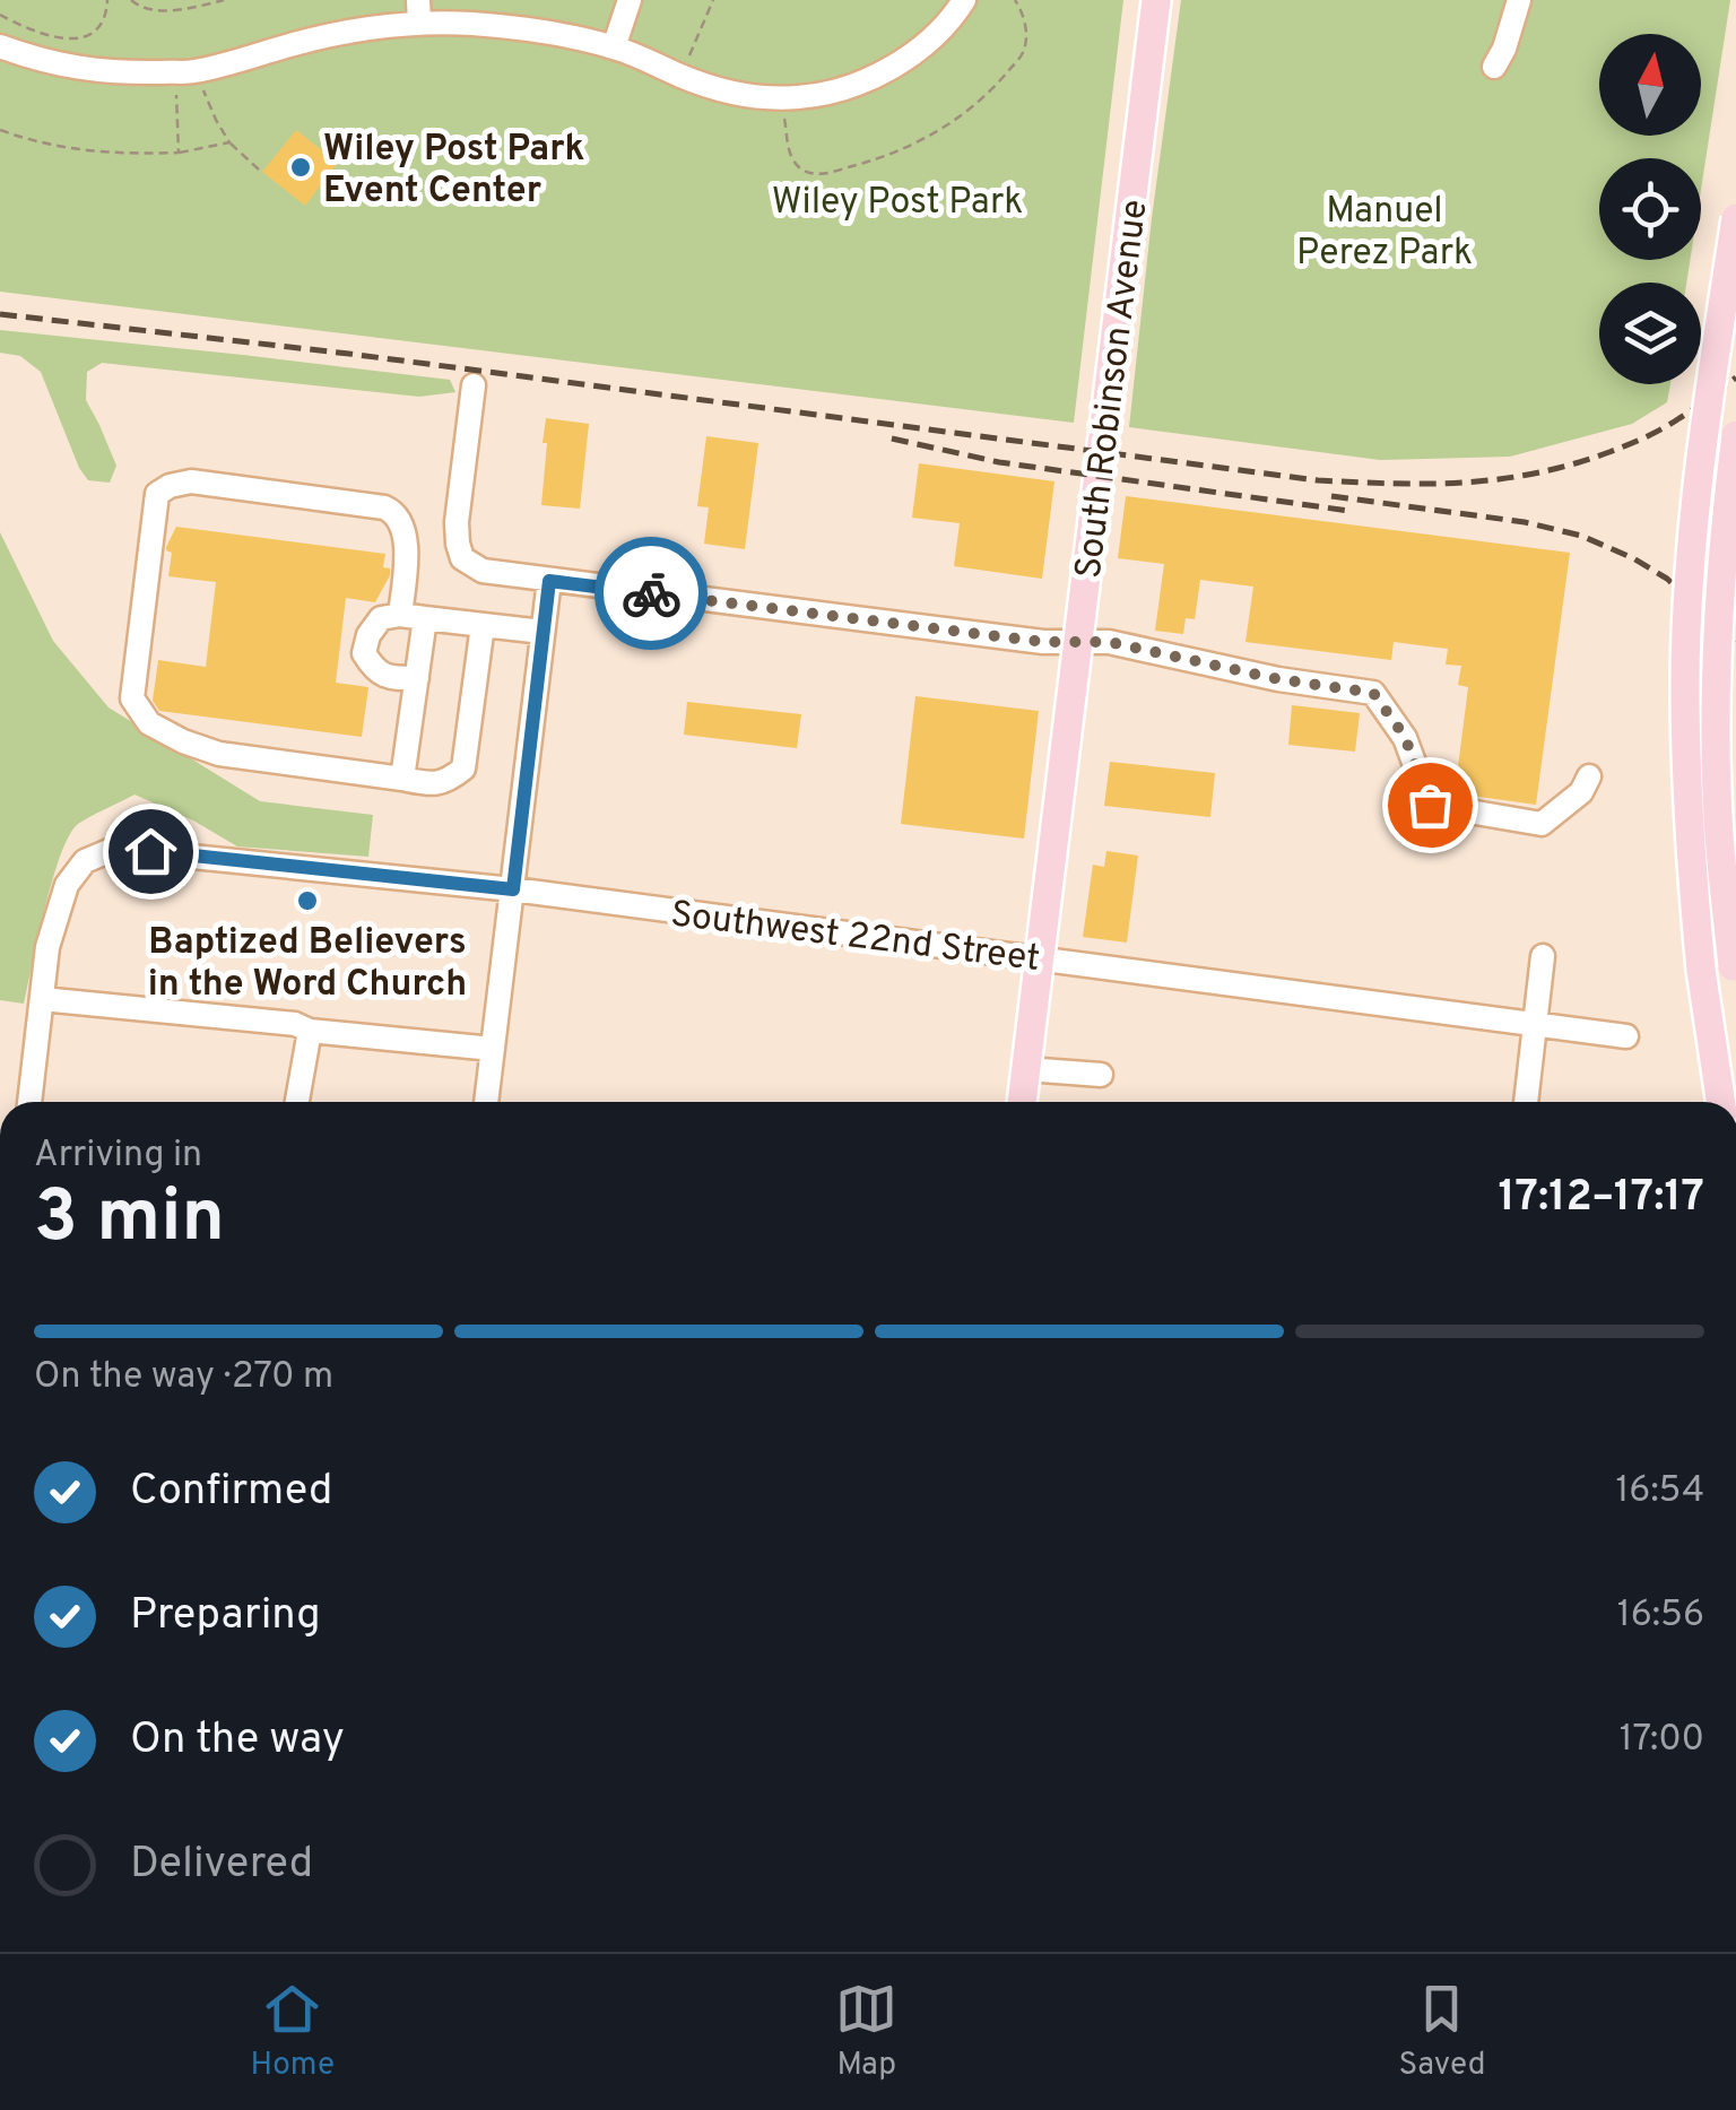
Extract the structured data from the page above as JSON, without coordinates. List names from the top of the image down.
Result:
{
  "streets": {
    "main road": ["South Robinson Avenue"],
    "street": ["Southwest 22nd Street"]
  },
  "crossings": [
    ["South Robinson Avenue", "Southwest 22nd Street"]
  ],
  "parks": ["Wiley Post Park", "Manuel Perez Park"],
  "places": ["Wiley Post Park Event Center", "Baptized Believers in the Word Church"],
  "north": "top",
  "page": {
    "heading": ["3 min", "Arriving in", "17:12–17:17"],
    "bar": "On the way · 270 m",
    "list": [
      ["Confirmed", "16:54"],
      ["Preparing", "16:56"],
      ["On the way", "17:00"],
      "Delivered"
    ],
    "tabs": ["Home", "Map", "Saved"]
  }
}
